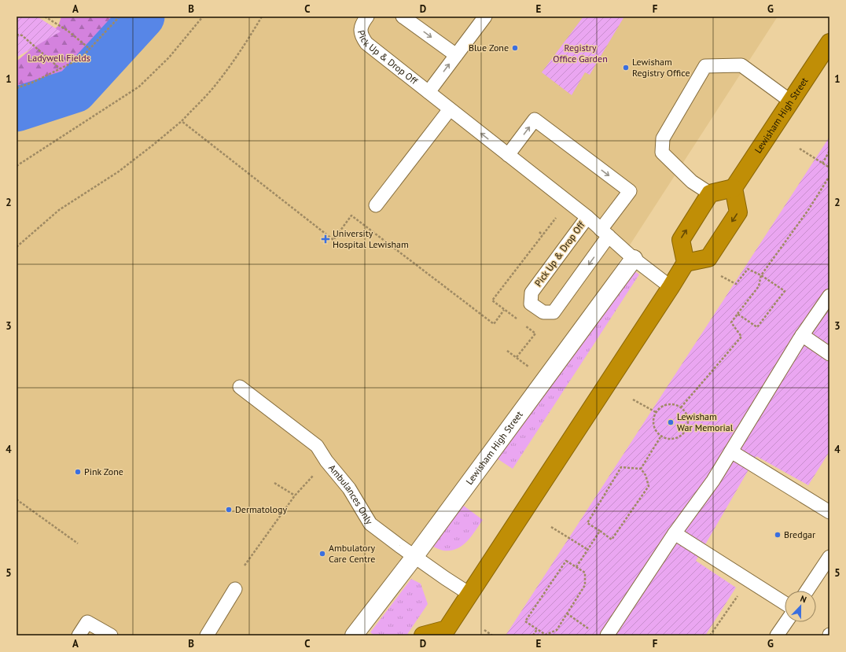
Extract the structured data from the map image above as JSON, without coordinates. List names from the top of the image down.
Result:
{
  "streets": {
    "highway": ["Lewisham High Street"],
    "lane": ["Pick Up & Drop Off", "Ambulances Only"]
  },
  "crossings": [
    ["Pick Up & Drop Off", "Lewisham High Street"],
    ["Lewisham High Street", "Ambulances Only"]
  ],
  "parks": ["Registry Office Garden", "Ladywell Fields"],
  "places": {
    "other": [
      "Blue Zone",
      "Lewisham Registry Office",
      "Lewisham War Memorial",
      "Pink Zone",
      "Dermatology",
      "Bredgar",
      "Ambulatory Care Centre"
    ],
    "health": ["University Hospital Lewisham"]
  },
  "north": "top",
  "grid": {
    "columns": [
      "A",
      "B",
      "C",
      "D",
      "E",
      "F",
      "G"
    ],
    "rows": [
      "1",
      "2",
      "3",
      "4",
      "5"
    ]
  }
}
